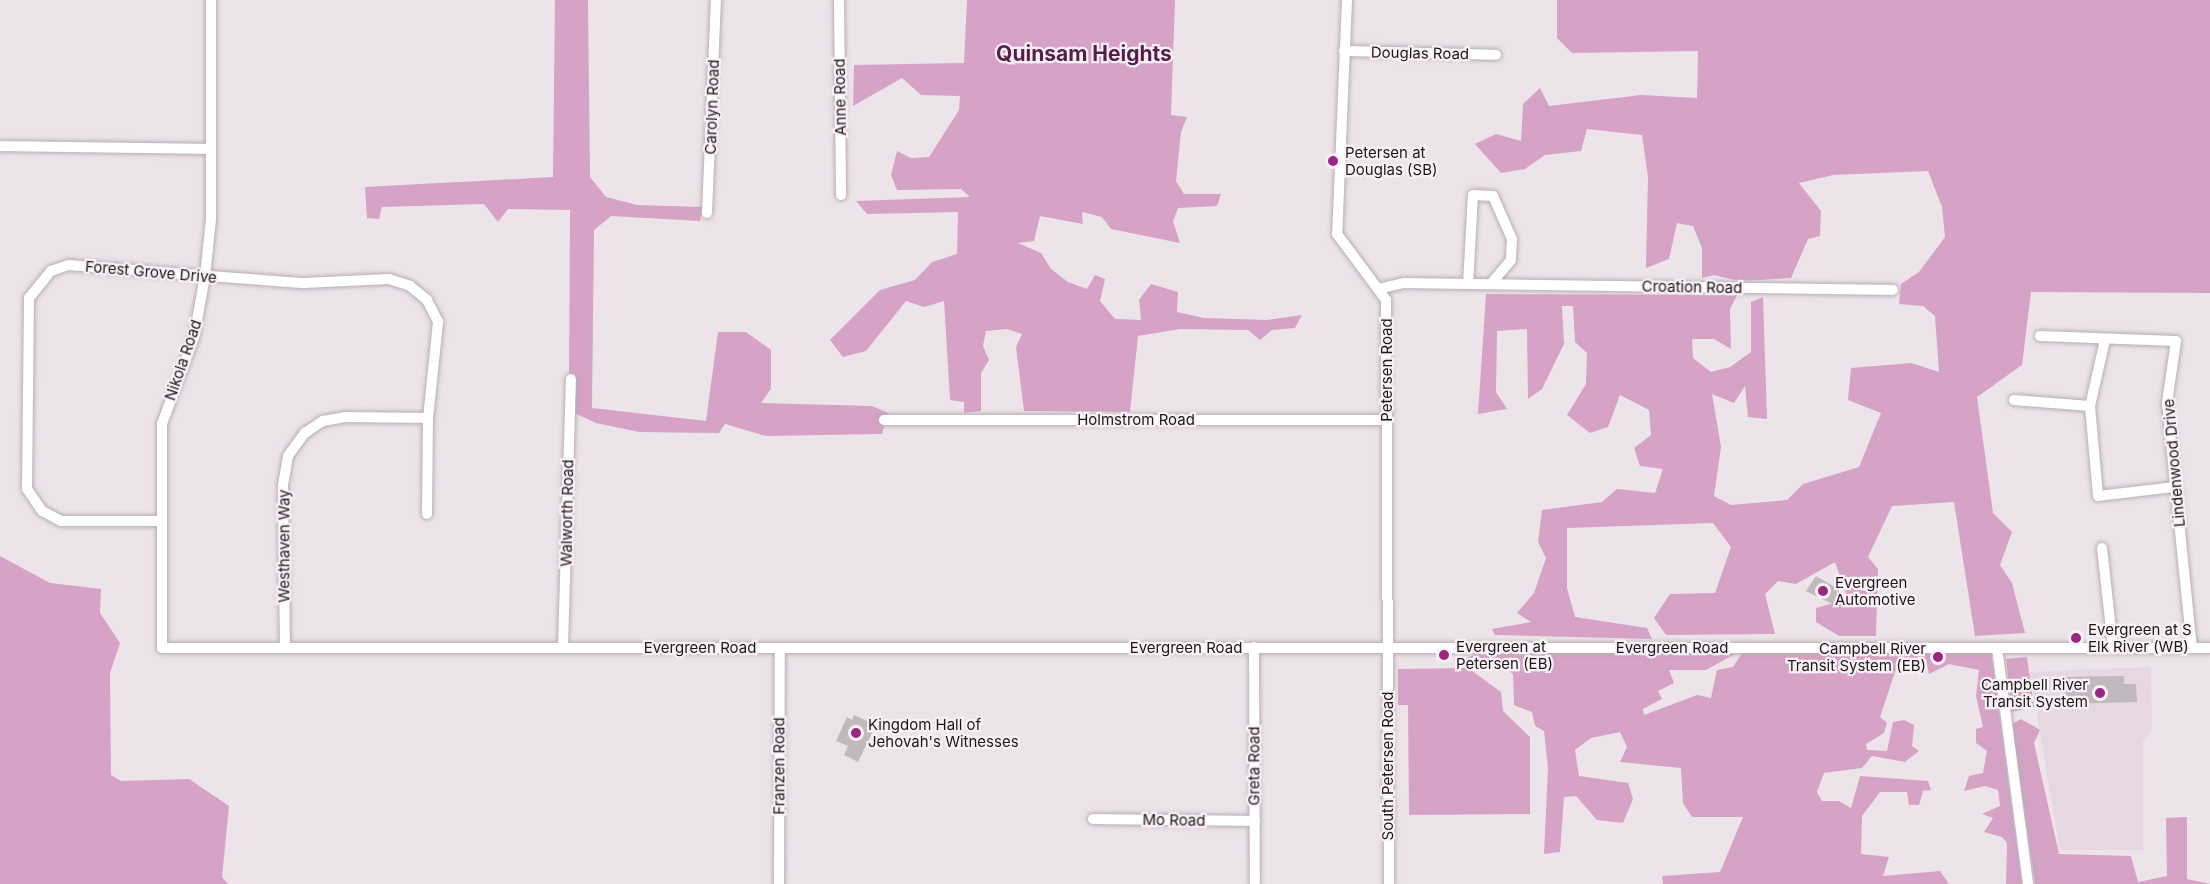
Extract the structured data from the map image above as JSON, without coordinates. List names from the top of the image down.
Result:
{
  "streets": {
    "street": [
      "Douglas Road",
      "Anne Road",
      "Carolyn Road",
      "Forest Grove Drive",
      "Croation Road",
      "Nikola Road",
      "Petersen Road",
      "Holmstrom Road",
      "Lindenwood Drive",
      "Walworth Road",
      "Westhaven Way",
      "Evergreen Road",
      "Franzen Road",
      "Greta Road",
      "South Petersen Road",
      "Mo Road"
    ]
  },
  "crossings": [
    ["Douglas Road", "Petersen Road"],
    ["Forest Grove Drive", "Nikola Road"],
    ["Forest Grove Drive", "Westhaven Way"],
    ["Croation Road", "Petersen Road"],
    ["Nikola Road", "Evergreen Road"],
    ["Petersen Road", "Holmstrom Road"],
    ["Petersen Road", "Evergreen Road"],
    ["Petersen Road", "South Petersen Road"],
    ["Lindenwood Drive", "Evergreen Road"],
    ["Walworth Road", "Evergreen Road"],
    ["Westhaven Way", "Evergreen Road"],
    ["Evergreen Road", "Franzen Road"],
    ["Evergreen Road", "Greta Road"],
    ["Evergreen Road", "South Petersen Road"],
    ["Greta Road", "Mo Road"]
  ],
  "districts": ["Quinsam Heights"],
  "places": [
    "Petersen at Douglas (SB)",
    "Evergreen Automotive",
    "Evergreen at S Elk River (WB)",
    "Evergreen at Petersen (EB)",
    "Campbell River Transit System (EB)",
    "Campbell River Transit System",
    "Kingdom Hall of Jehovah's Witnesses"
  ]
}
